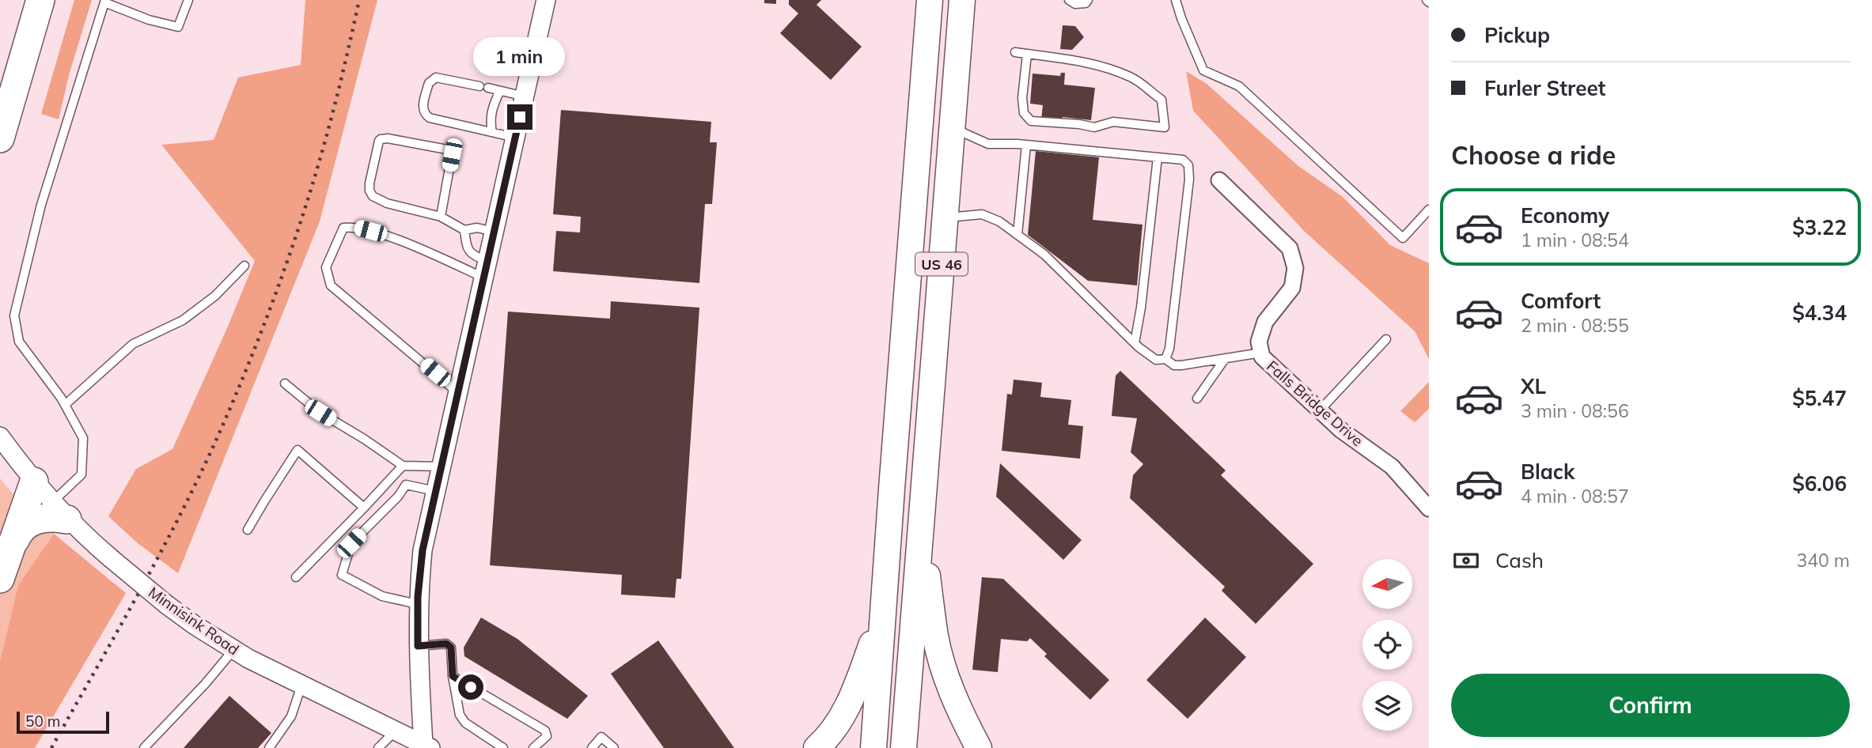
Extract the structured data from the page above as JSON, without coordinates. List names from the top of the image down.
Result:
{
  "streets": {
    "highway": ["US 46"],
    "street": ["Falls Bridge Drive", "Minnisink Road"]
  },
  "scale_bar": "50 m",
  "north": "left",
  "page": {
    "banner": ["Pickup", "Furler Street"],
    "bubble": "1 min",
    "heading": "Choose a ride",
    "list": [
      {
        "name": "Economy",
        "note": "1 min · 08:54",
        "value": "$3.22"
      },
      {
        "name": "Comfort",
        "note": "2 min · 08:55",
        "value": "$4.34"
      },
      {
        "name": "XL",
        "note": "3 min · 08:56",
        "value": "$5.47"
      },
      {
        "name": "Black",
        "note": "4 min · 08:57",
        "value": "$6.06"
      }
    ],
    "pay": ["Cash", "340 m"],
    "buttons": "Confirm",
    "scale": "50 m"
  }
}
